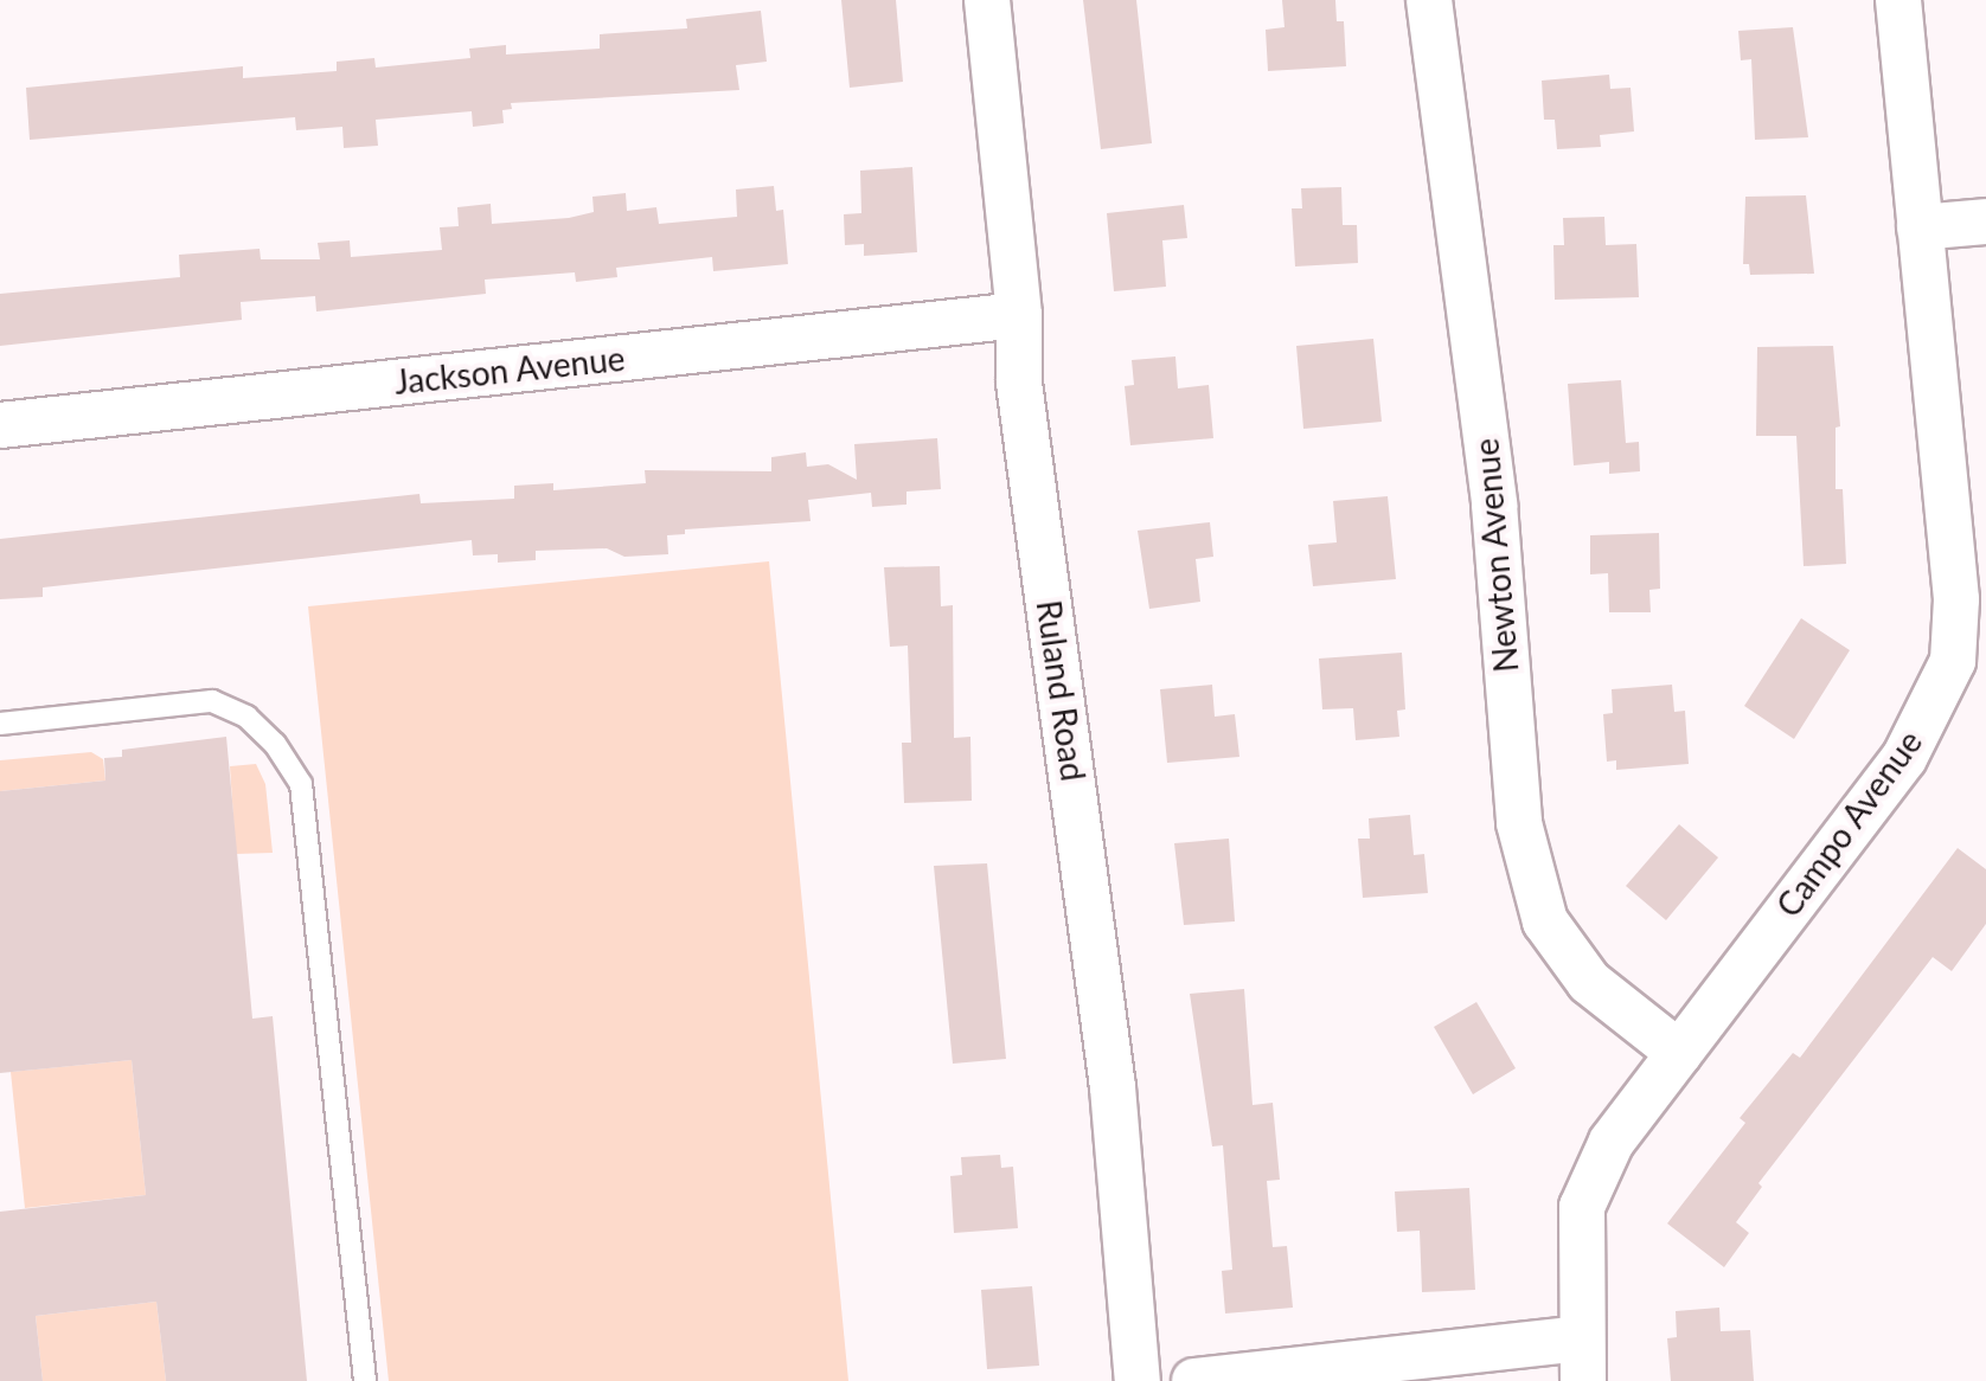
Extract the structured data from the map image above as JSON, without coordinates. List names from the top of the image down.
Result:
{
  "streets": {
    "street": [
      "Jackson Avenue",
      "Newton Avenue",
      "Ruland Road",
      "Campo Avenue"
    ]
  },
  "crossings": [
    ["Jackson Avenue", "Ruland Road"],
    ["Newton Avenue", "Campo Avenue"]
  ]
}
